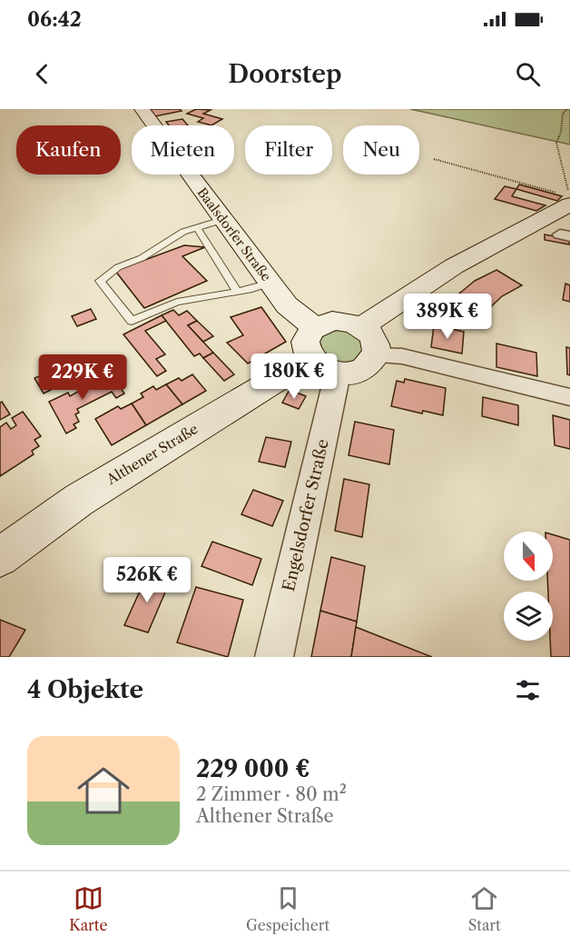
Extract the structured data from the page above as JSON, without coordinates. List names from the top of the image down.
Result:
{
  "streets": {
    "main road": ["Baalsdorfer Straße", "Althener Straße"],
    "street": ["Engelsdorfer Straße"]
  },
  "crossings": [
    ["Baalsdorfer Straße", "Althener Straße"],
    ["Baalsdorfer Straße", "Engelsdorfer Straße"],
    ["Althener Straße", "Engelsdorfer Straße"]
  ],
  "north": "bottom",
  "page": {
    "status": "06:42",
    "header": "Doorstep",
    "chip": [
      "Kaufen",
      "Mieten",
      "Filter",
      "Neu"
    ],
    "price": [
      "389K €",
      "180K €",
      "229K €",
      "526K €"
    ],
    "heading": "4 Objekte",
    "list": [
      {
        "name": "229 000 €",
        "note": "2 Zimmer · 80 m² · Althener Straße"
      }
    ],
    "tabs": ["Karte", "Gespeichert", "Start"]
  }
}
